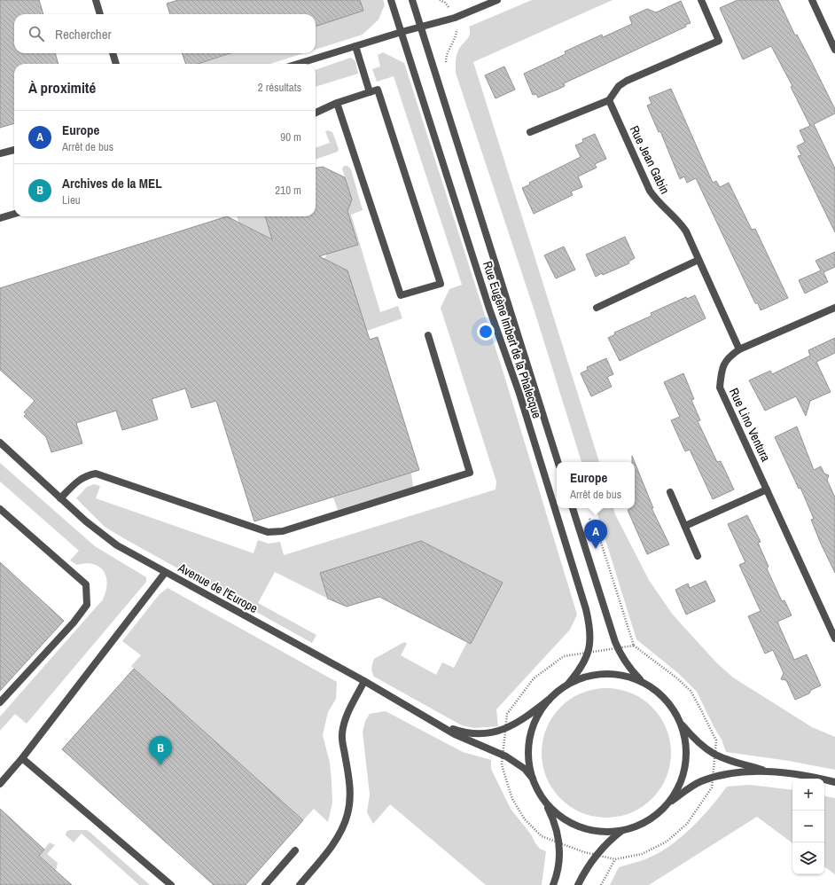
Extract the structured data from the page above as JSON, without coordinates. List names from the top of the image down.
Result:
{
  "streets": {
    "street": [
      "Rue Jean Gabin",
      "Rue Eugène Imbert de la Phalecque",
      "Rue Lino Ventura",
      "Avenue de l'Europe"
    ]
  },
  "crossings": [
    ["Rue Jean Gabin", "Rue Lino Ventura"]
  ],
  "page": {
    "search": "Rechercher",
    "heading": ["À proximité", "2 résultats"],
    "list": [
      {
        "mark": "A",
        "name": "Europe",
        "note": "Arrêt de bus",
        "value": "90 m"
      },
      {
        "mark": "B",
        "name": "Archives de la MEL",
        "note": "Lieu",
        "value": "210 m"
      }
    ],
    "popup": ["Europe", "Arrêt de bus"],
    "pins": ["A", "B"],
    "map_buttons": ["+", "−"]
  }
}
